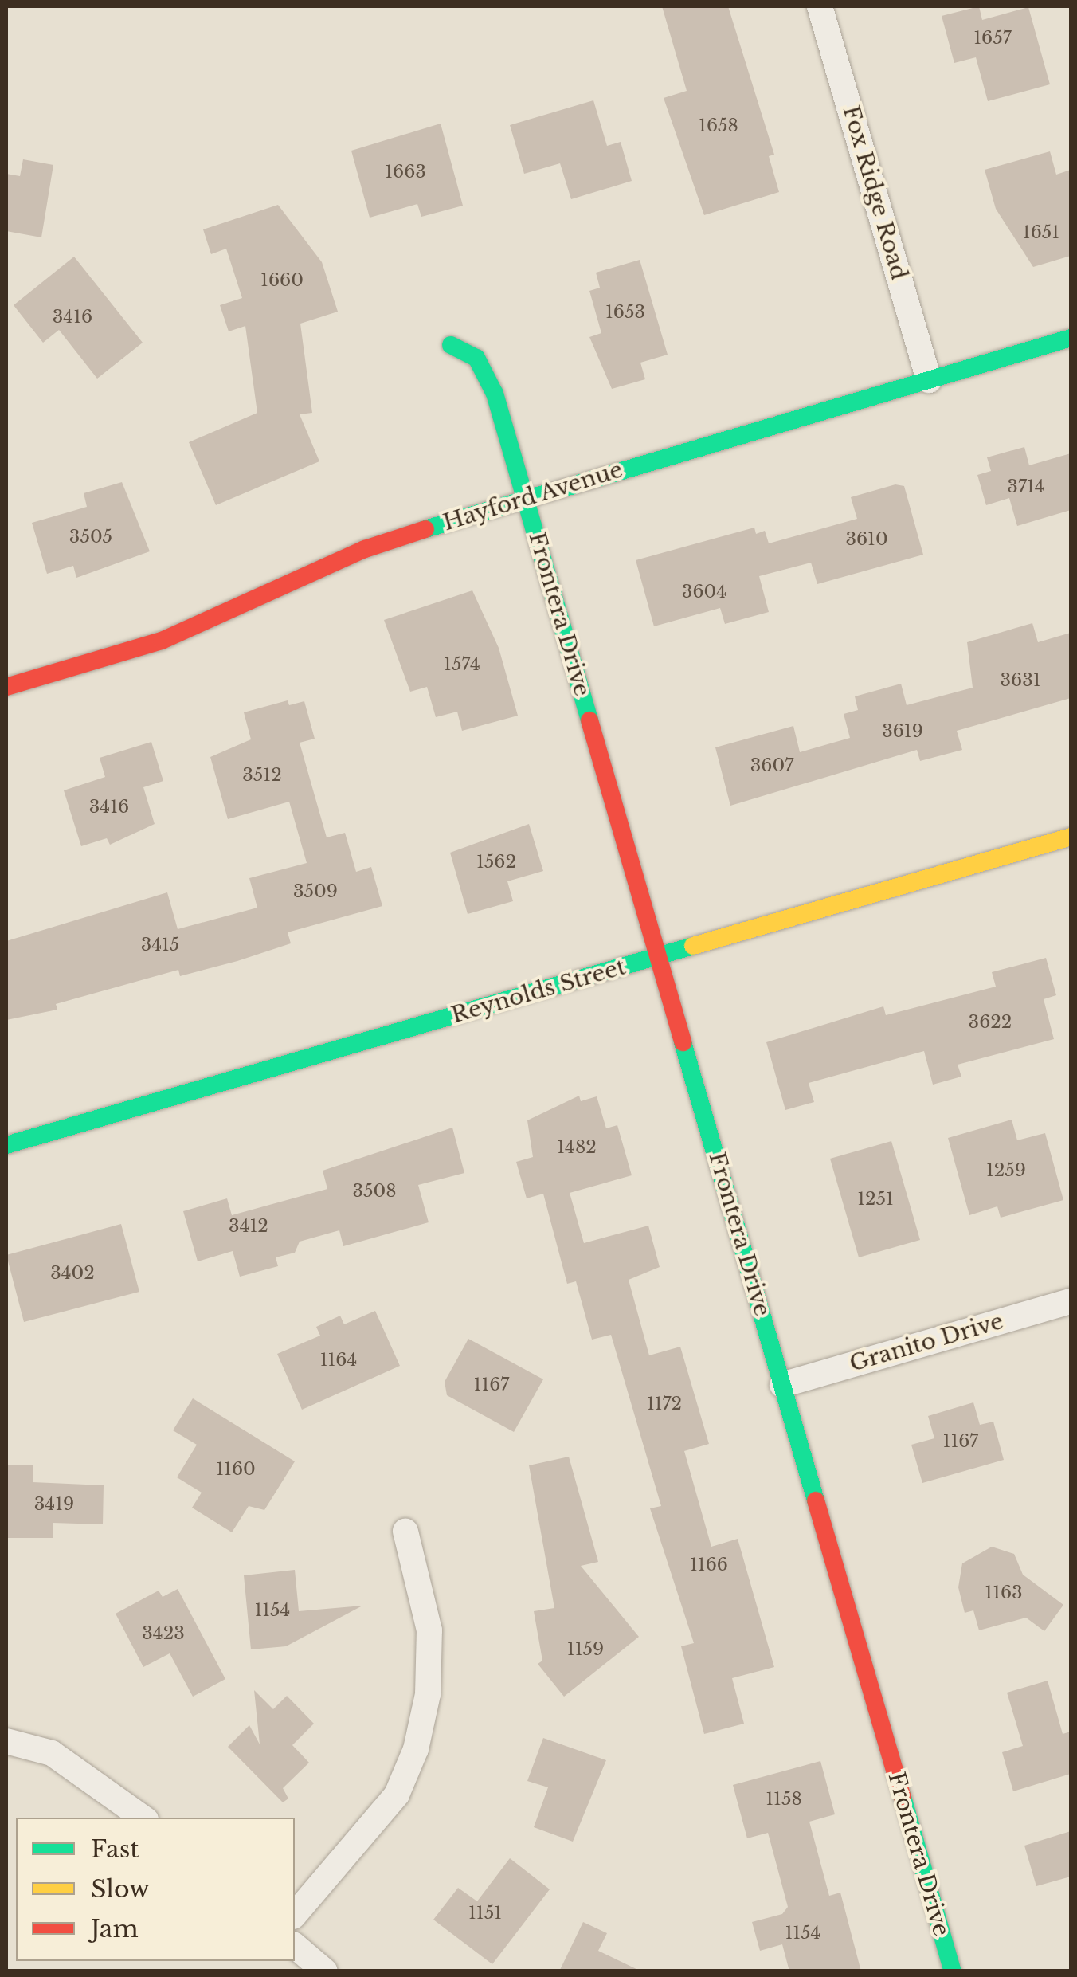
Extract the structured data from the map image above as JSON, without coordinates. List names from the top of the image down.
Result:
{
  "streets": {
    "street": [
      "Fox Ridge Road",
      "Hayford Avenue",
      "Frontera Drive",
      "Reynolds Street",
      "Granito Drive"
    ]
  },
  "crossings": [
    ["Fox Ridge Road", "Hayford Avenue"],
    ["Hayford Avenue", "Frontera Drive"],
    ["Frontera Drive", "Reynolds Street"],
    ["Frontera Drive", "Granito Drive"]
  ],
  "house_numbers": [
    "1657",
    "1658",
    "1663",
    "1651",
    "1660",
    "1653",
    "3416",
    "3714",
    "3505",
    "3610",
    "3604",
    "1574",
    "3631",
    "3619",
    "3607",
    "3512",
    "3416",
    "1562",
    "3509",
    "3415",
    "3622",
    "1482",
    "1259",
    "3508",
    "1251",
    "3412",
    "3402",
    "1164",
    "1167",
    "1172",
    "1167",
    "1160",
    "3419",
    "1166",
    "1163",
    "1154",
    "3423",
    "1159",
    "1158",
    "1151",
    "1154"
  ],
  "legend": ["Fast", "Slow", "Jam"]
}
